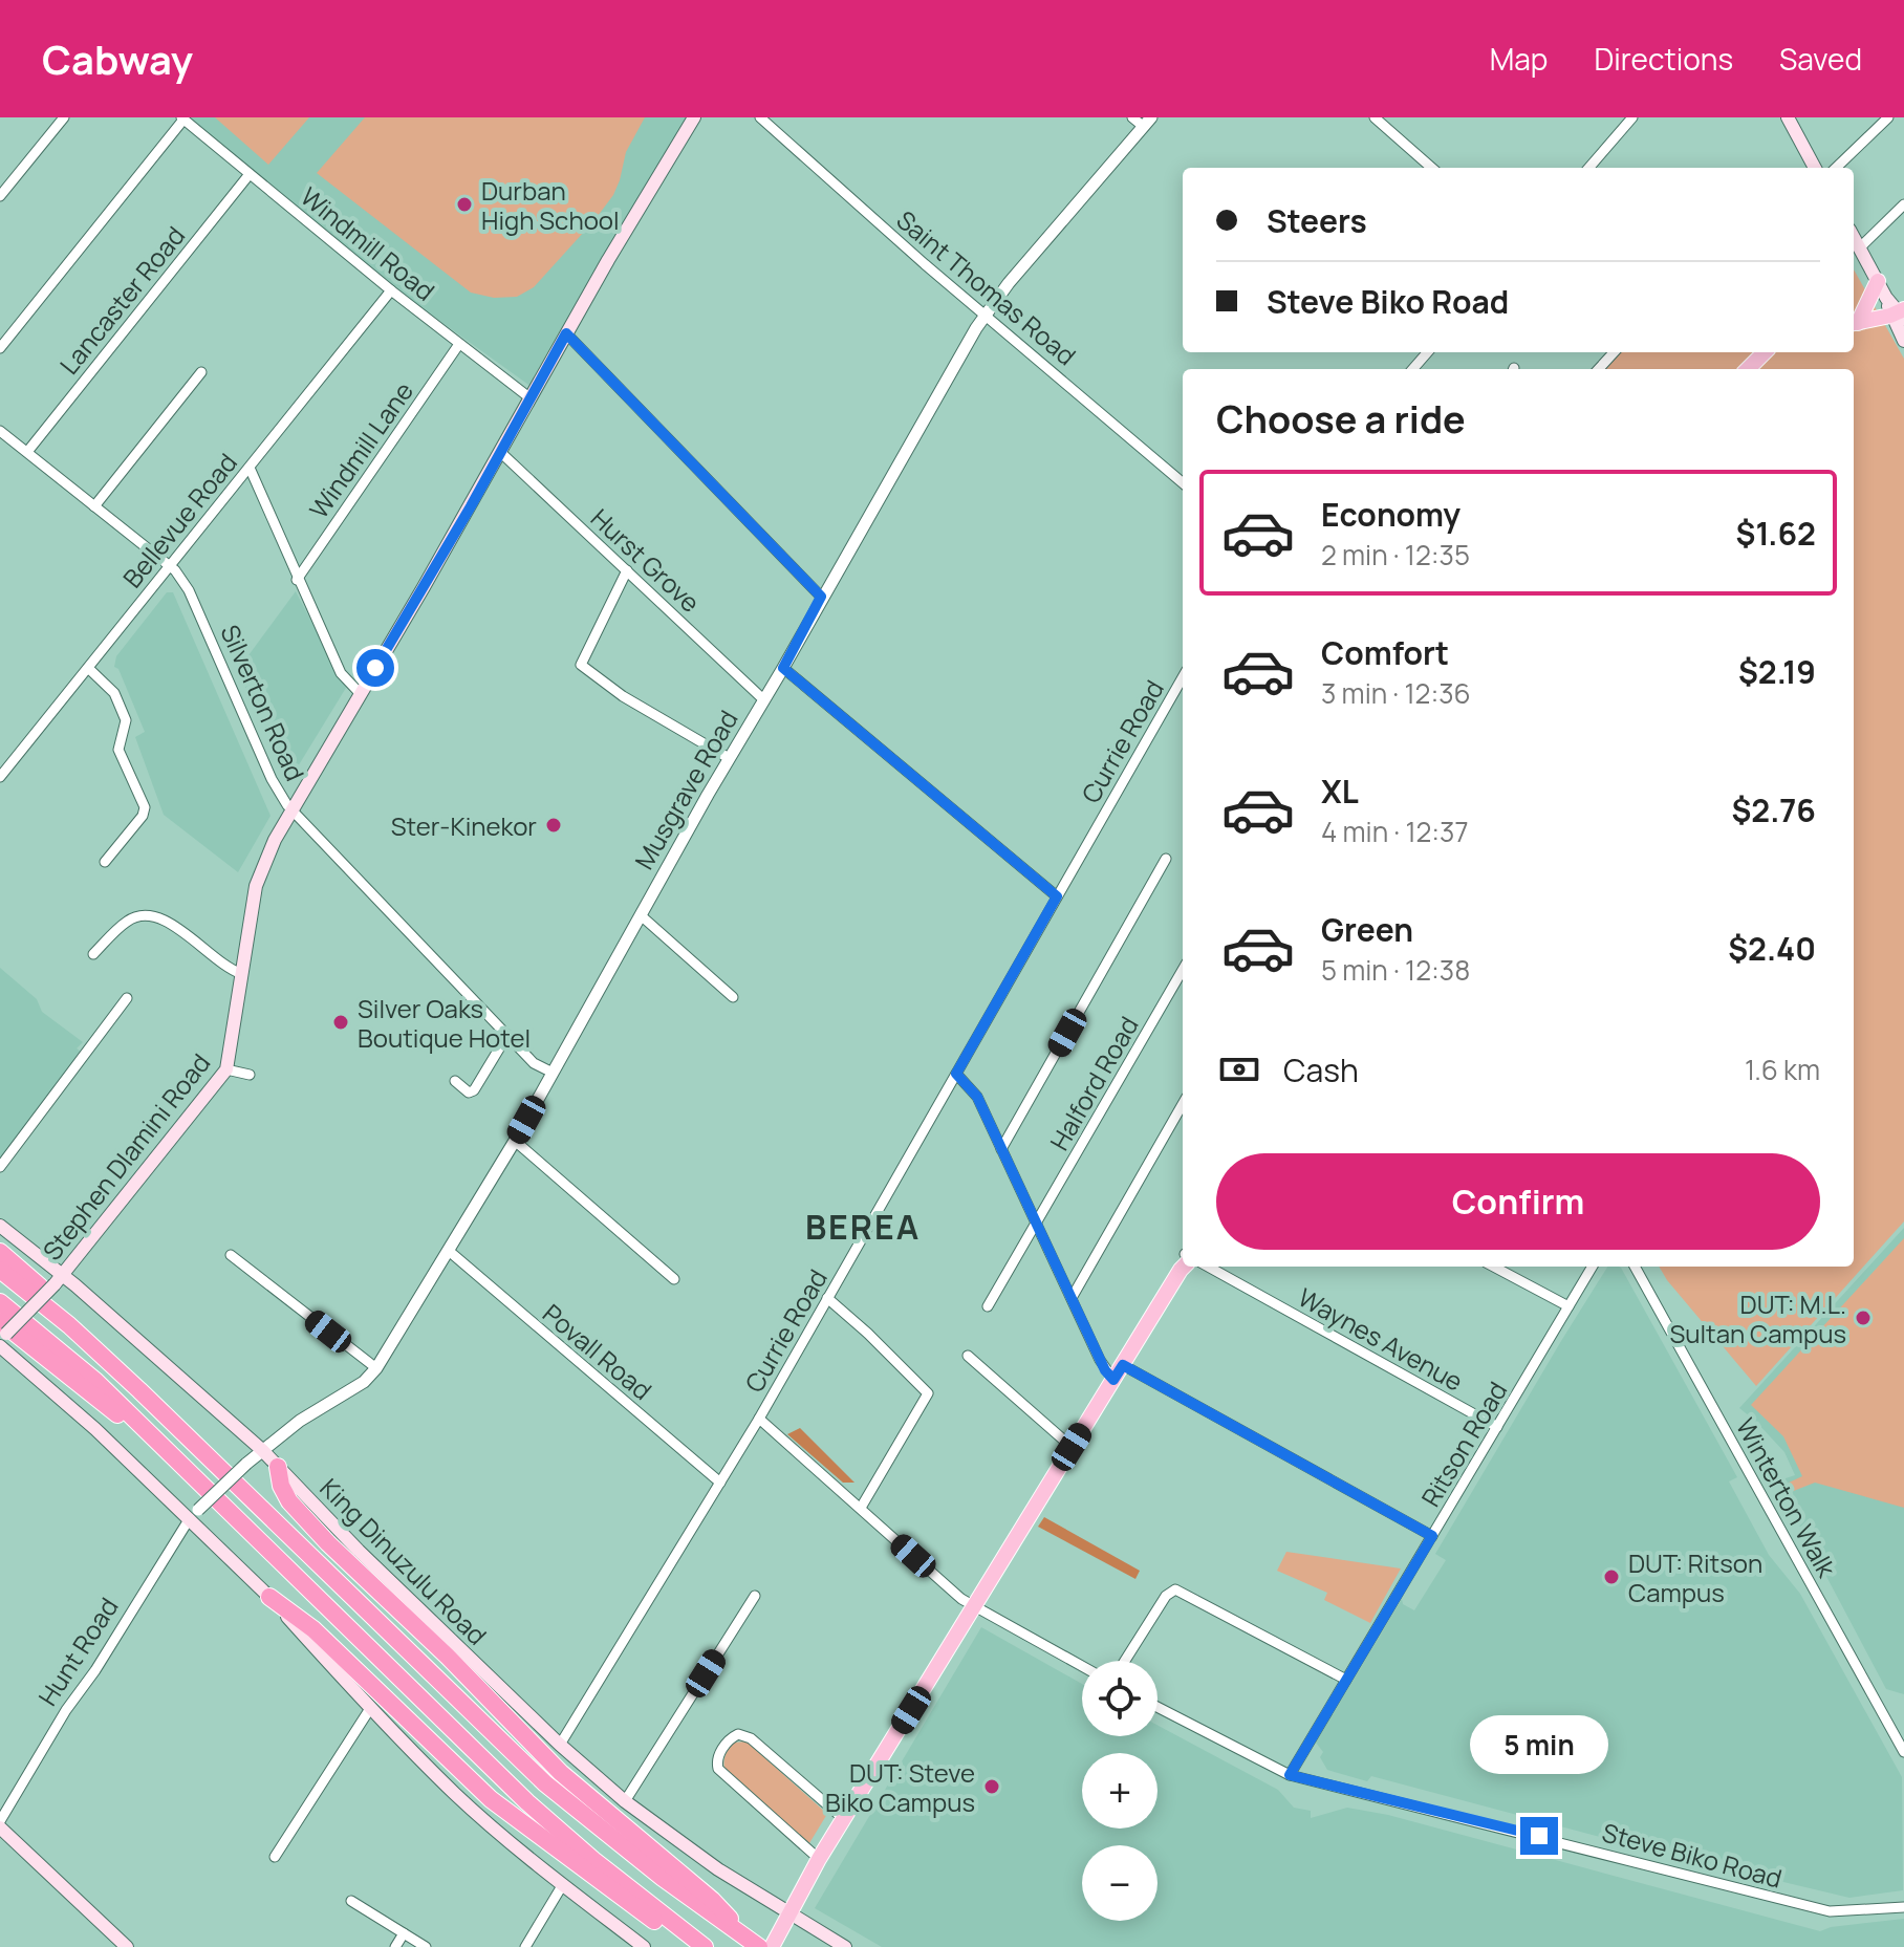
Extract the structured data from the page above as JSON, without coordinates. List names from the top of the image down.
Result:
{
  "streets": {
    "main road": ["Stephen Dlamini Road", "King Dinuzulu Road"],
    "street": [
      "Windmill Road",
      "Saint Thomas Road",
      "Lancaster Road",
      "Windmill Lane",
      "Bellevue Road",
      "Hurst Grove",
      "Silverton Road",
      "Currie Road",
      "Musgrave Road",
      "Halford Road",
      "Waynes Avenue",
      "Povall Road",
      "Ritson Road",
      "Winterton Walk",
      "Hunt Road",
      "Steve Biko Road"
    ]
  },
  "crossings": [
    ["Windmill Road", "Lancaster Road"],
    ["Windmill Road", "Windmill Lane"],
    ["Windmill Road", "Bellevue Road"],
    ["Windmill Road", "Stephen Dlamini Road"],
    ["Saint Thomas Road", "Musgrave Road"],
    ["Lancaster Road", "Silverton Road"],
    ["Bellevue Road", "Silverton Road"],
    ["Hurst Grove", "Musgrave Road"],
    ["Hurst Grove", "Stephen Dlamini Road"],
    ["Silverton Road", "Musgrave Road"],
    ["Silverton Road", "Stephen Dlamini Road"],
    ["Currie Road", "Povall Road"],
    ["Currie Road", "King Dinuzulu Road"],
    ["Musgrave Road", "Povall Road"],
    ["Musgrave Road", "King Dinuzulu Road"],
    ["Musgrave Road", "Hunt Road"],
    ["Stephen Dlamini Road", "King Dinuzulu Road"],
    ["Waynes Avenue", "Ritson Road"],
    ["Ritson Road", "Steve Biko Road"]
  ],
  "districts": ["BEREA"],
  "places": [
    "Durban High School",
    "Ster-Kinekor",
    "Silver Oaks Boutique Hotel",
    "DUT: M.L. Sultan Campus",
    "DUT: Ritson Campus",
    "DUT: Steve Biko Campus"
  ],
  "page": {
    "header": "Cabway",
    "nav": ["Map", "Directions", "Saved"],
    "banner": ["Steers", "Steve Biko Road"],
    "heading": "Choose a ride",
    "list": [
      {
        "name": "Economy",
        "note": "2 min · 12:35",
        "value": "$1.62"
      },
      {
        "name": "Comfort",
        "note": "3 min · 12:36",
        "value": "$2.19"
      },
      {
        "name": "XL",
        "note": "4 min · 12:37",
        "value": "$2.76"
      },
      {
        "name": "Green",
        "note": "5 min · 12:38",
        "value": "$2.40"
      }
    ],
    "pay": ["Cash", "1.6 km"],
    "buttons": "Confirm",
    "map_buttons": ["+", "−"],
    "bubble": "5 min"
  }
}
